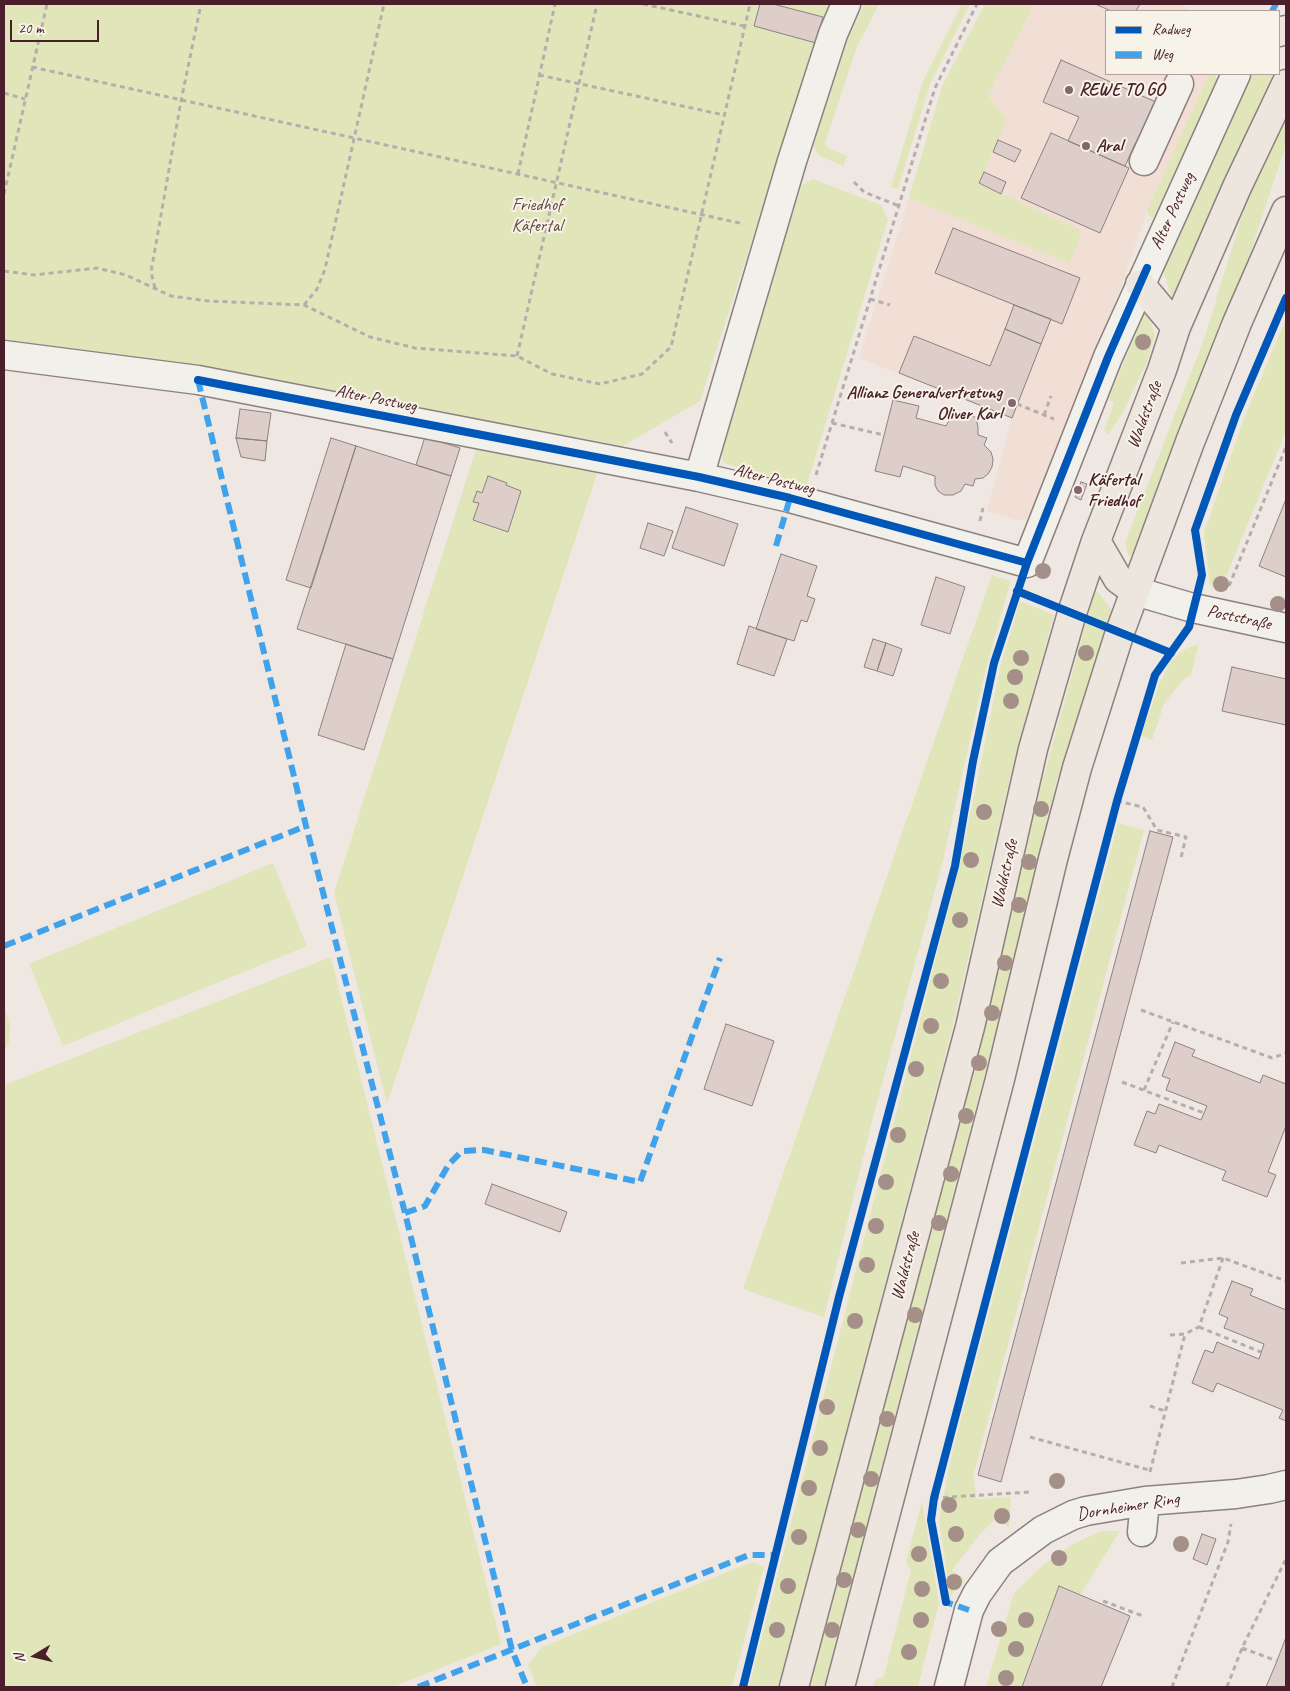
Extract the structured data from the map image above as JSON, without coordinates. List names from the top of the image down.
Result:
{
  "streets": {
    "main road": ["Waldstraße"],
    "street": ["Alter Postweg", "Poststraße", "Dornheimer Ring"]
  },
  "parks": ["Friedhof Käfertal"],
  "places": [
    "REWE TO GO",
    "Aral",
    "Allianz Generalvertretung Oliver Karl",
    "Käfertal Friedhof"
  ],
  "legend": ["Radweg", "Weg"],
  "scale_bar": "20 m",
  "north": "left"
}
